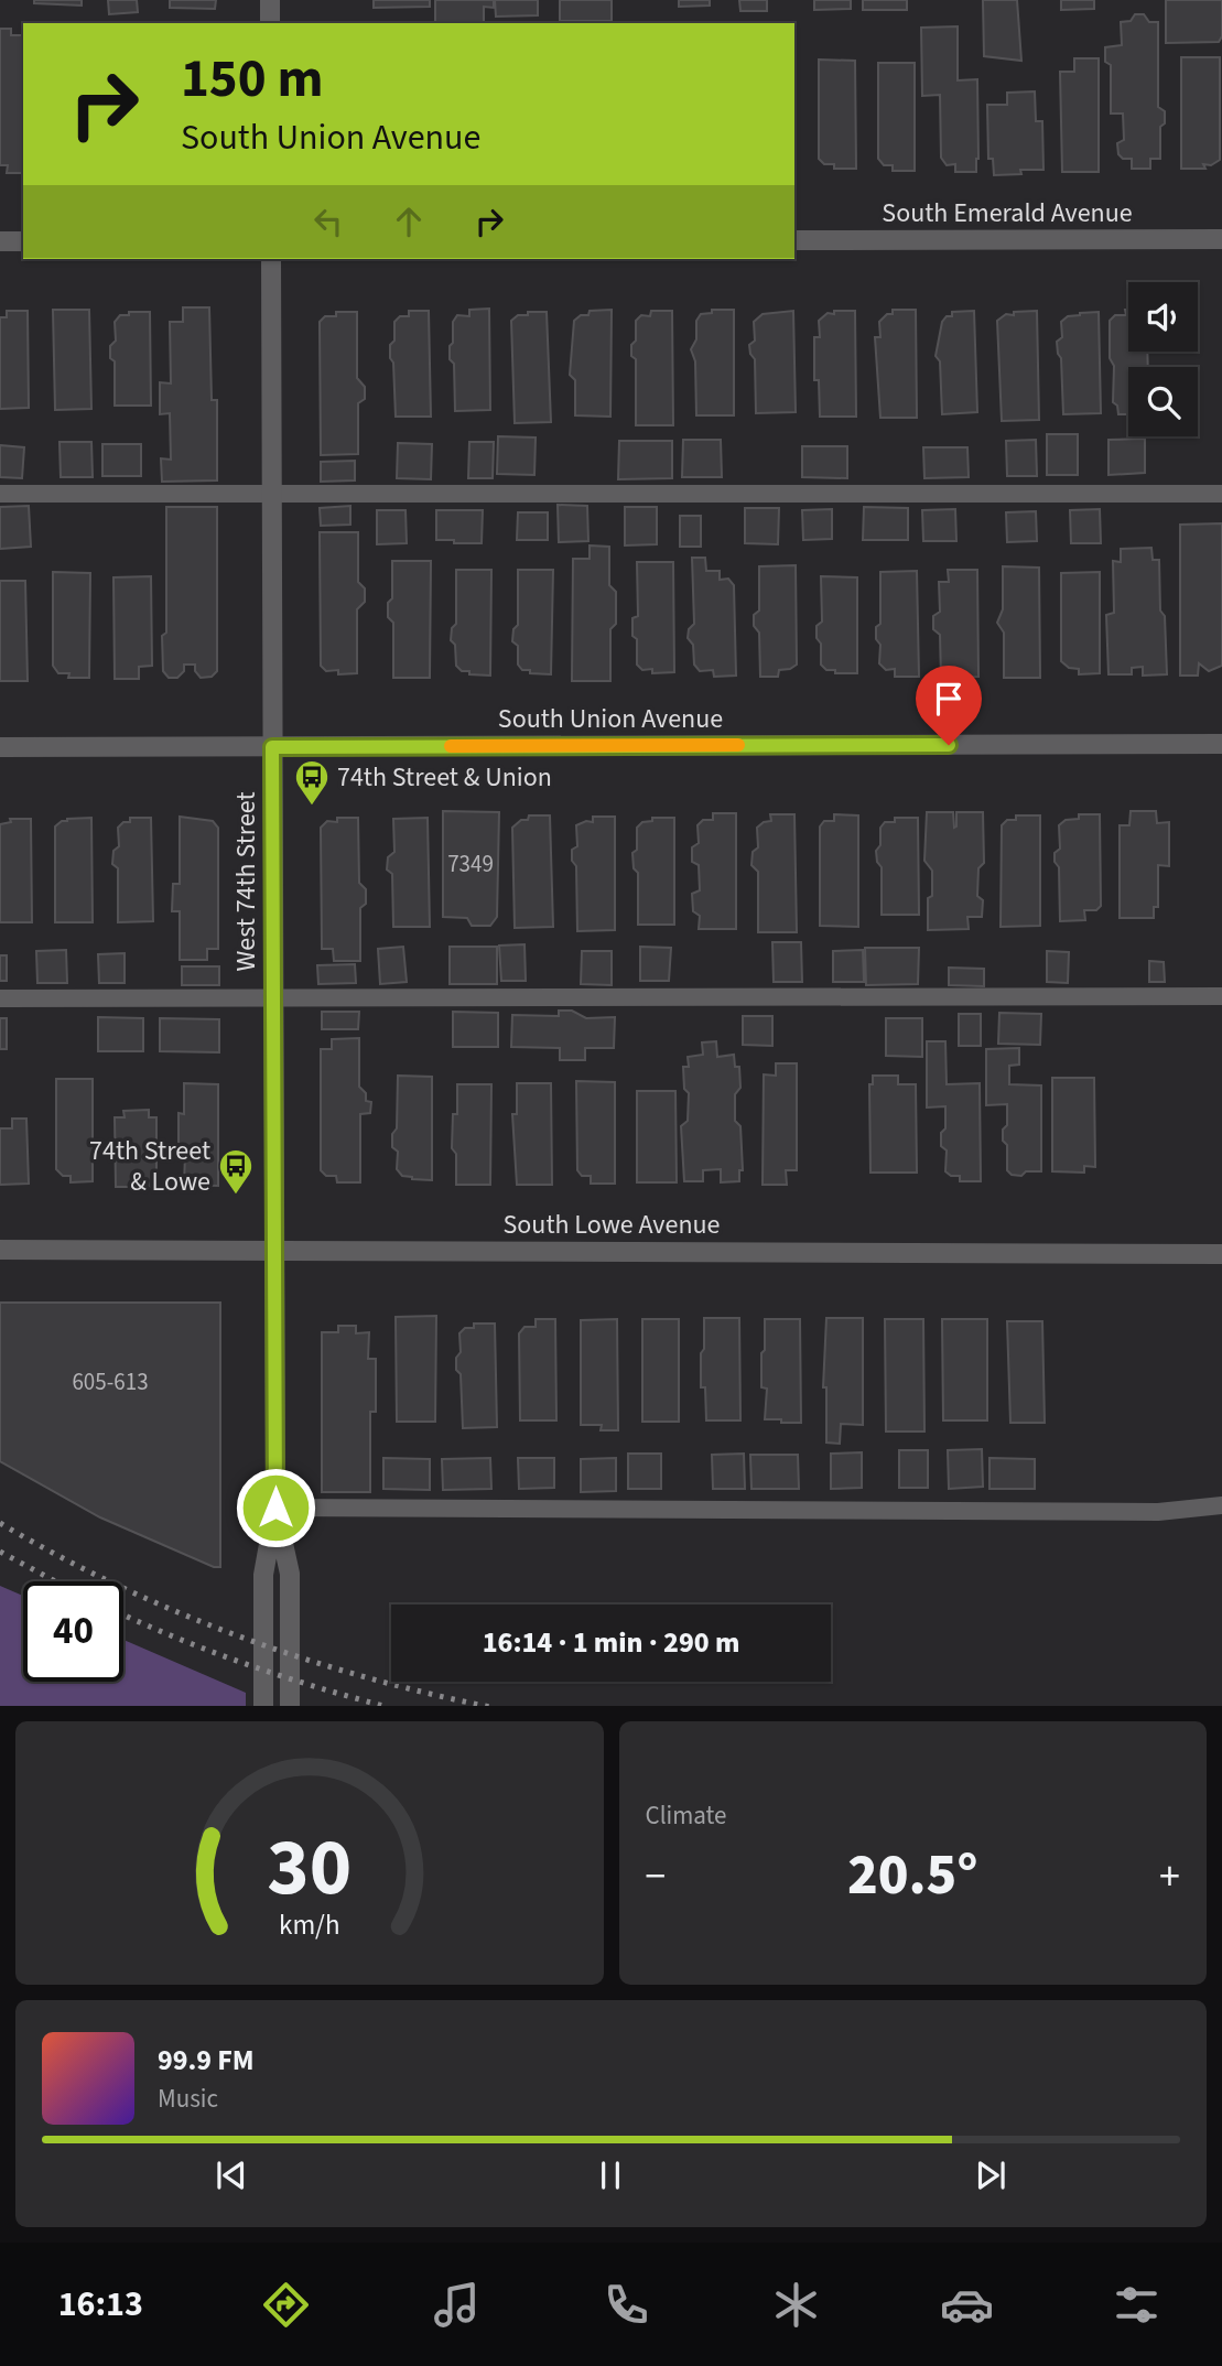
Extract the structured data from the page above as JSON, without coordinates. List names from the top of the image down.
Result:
{
  "streets": {
    "street": [
      "South Emerald Avenue",
      "South Union Avenue",
      "West 74th Street",
      "South Lowe Avenue"
    ]
  },
  "crossings": [
    ["South Union Avenue", "West 74th Street"],
    ["West 74th Street", "South Lowe Avenue"]
  ],
  "places": {
    "bus stop": ["74th Street & Union", "74th Street & Lowe"]
  },
  "house_numbers": ["7349", "605-613"],
  "page": {
    "turn": ["150 m", "South Union Avenue"],
    "limit": "40",
    "trip": "16:14 · 1 min · 290 m",
    "tile": "Climate",
    "heat": ["−", "20.5°", "+"],
    "song": ["99.9 FM", "Music"],
    "tabs": "16:13",
    "gauge": ["30", "km/h"]
  }
}
